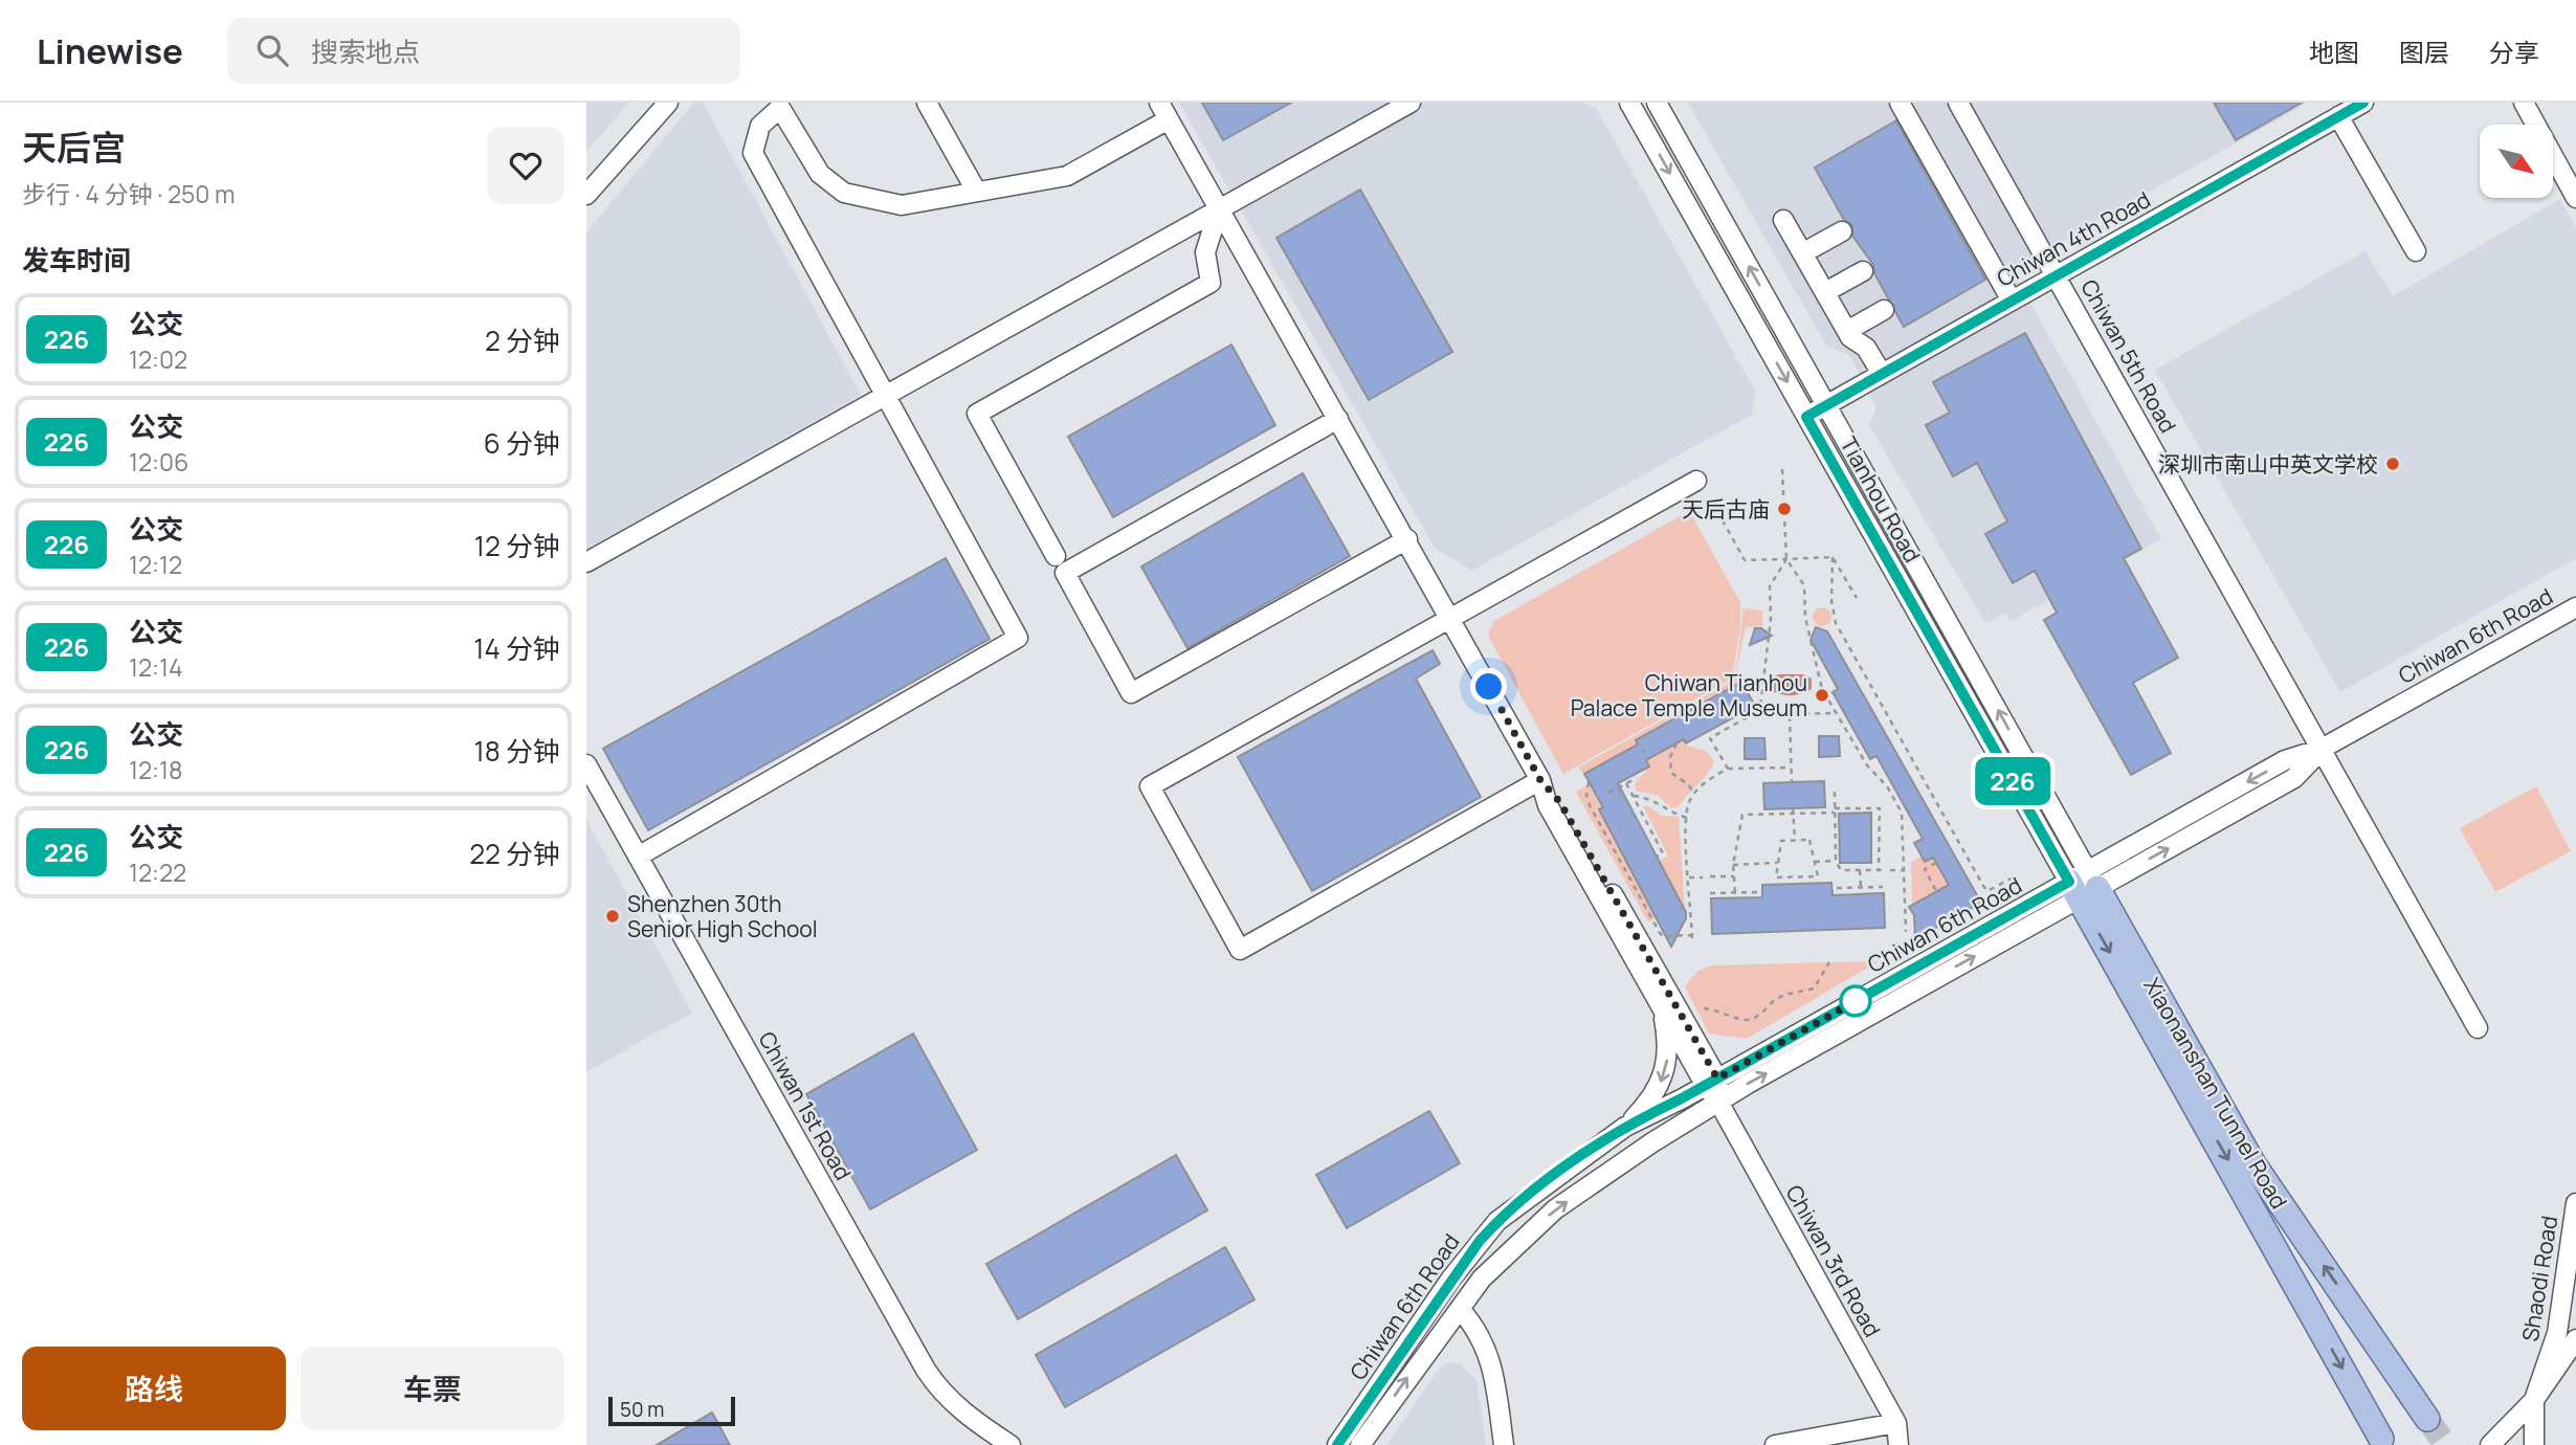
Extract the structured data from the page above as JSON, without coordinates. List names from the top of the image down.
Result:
{
  "streets": {
    "main road": ["Xiaonanshan Tunnel Road"],
    "street": [
      "Chiwan 4th Road",
      "Chiwan 5th Road",
      "Tianhou Road",
      "Chiwan 6th Road",
      "Chiwan 1st Road",
      "Chiwan 3rd Road",
      "Shaodi Road"
    ]
  },
  "crossings": [
    ["Chiwan 4th Road", "Chiwan 5th Road"],
    ["Chiwan 4th Road", "Tianhou Road"],
    ["Chiwan 5th Road", "Chiwan 6th Road"],
    ["Tianhou Road", "Chiwan 6th Road"],
    ["Tianhou Road", "Xiaonanshan Tunnel Road"],
    ["Chiwan 6th Road", "Xiaonanshan Tunnel Road"],
    ["Chiwan 6th Road", "Chiwan 3rd Road"]
  ],
  "places": [
    "深圳市南山中英文学校",
    "天后古庙",
    "Chiwan Tianhou Palace Temple Museum",
    "Shenzhen 30th Senior High School"
  ],
  "lines": ["bus line 226"],
  "scale_bar": "50 m",
  "north": "bottom right",
  "page": {
    "header": "Linewise",
    "search": "搜索地点",
    "nav": ["地图", "图层", "分享"],
    "heading": [
      ["天后宫", "步行 · 4 分钟 · 250 m"],
      "发车时间"
    ],
    "on_map": "226",
    "list": [
      {
        "mark": "226",
        "name": "公交",
        "note": "12:02",
        "value": "2 分钟"
      },
      {
        "mark": "226",
        "name": "公交",
        "note": "12:06",
        "value": "6 分钟"
      },
      {
        "mark": "226",
        "name": "公交",
        "note": "12:12",
        "value": "12 分钟"
      },
      {
        "mark": "226",
        "name": "公交",
        "note": "12:14",
        "value": "14 分钟"
      },
      {
        "mark": "226",
        "name": "公交",
        "note": "12:18",
        "value": "18 分钟"
      },
      {
        "mark": "226",
        "name": "公交",
        "note": "12:22",
        "value": "22 分钟"
      }
    ],
    "buttons": ["路线", "车票"],
    "scale": "50 m"
  }
}
